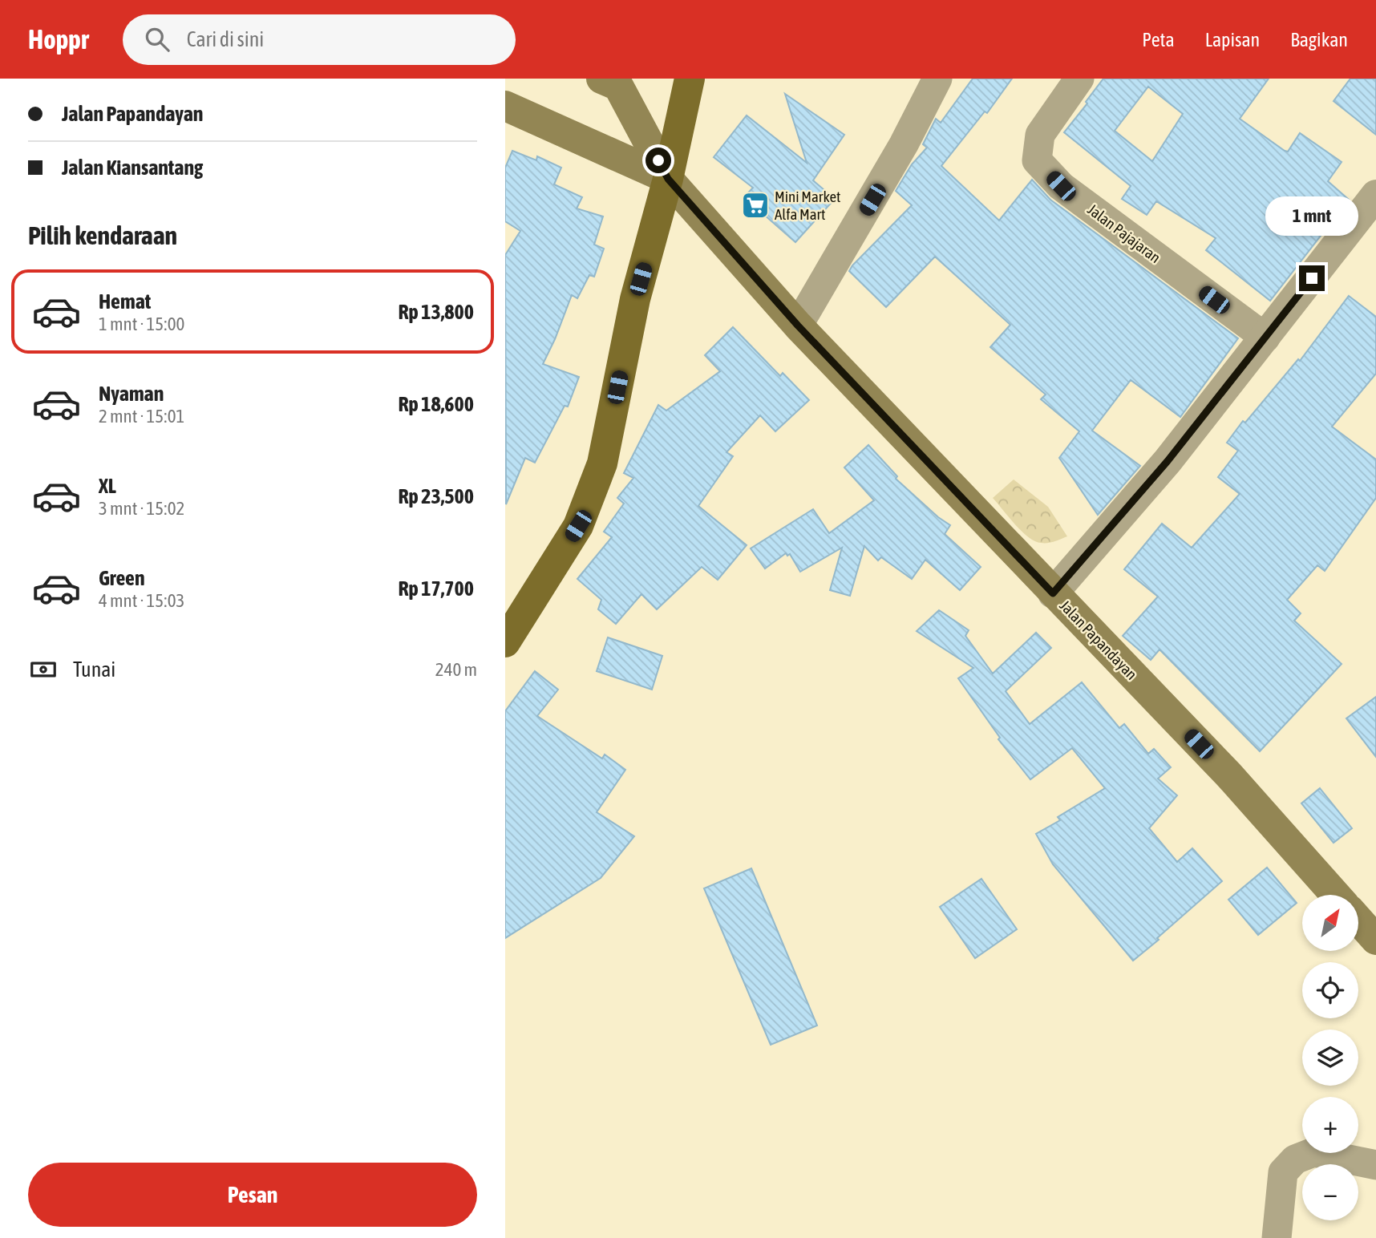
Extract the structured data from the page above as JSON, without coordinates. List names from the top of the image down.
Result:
{
  "streets": {
    "main road": ["Jalan Papandayan"],
    "street": ["Jalan Pajajaran"]
  },
  "places": {
    "supermarket": ["Mini Market Alfa Mart"]
  },
  "north": "top right",
  "page": {
    "header": "Hoppr",
    "search": "Cari di sini",
    "nav": ["Peta", "Lapisan", "Bagikan"],
    "banner": ["Jalan Papandayan", "Jalan Kiansantang"],
    "bubble": "1 mnt",
    "heading": "Pilih kendaraan",
    "list": [
      {
        "name": "Hemat",
        "note": "1 mnt · 15:00",
        "value": "Rp 13,800"
      },
      {
        "name": "Nyaman",
        "note": "2 mnt · 15:01",
        "value": "Rp 18,600"
      },
      {
        "name": "XL",
        "note": "3 mnt · 15:02",
        "value": "Rp 23,500"
      },
      {
        "name": "Green",
        "note": "4 mnt · 15:03",
        "value": "Rp 17,700"
      }
    ],
    "pay": ["Tunai", "240 m"],
    "map_buttons": ["+", "−"],
    "buttons": "Pesan"
  }
}
